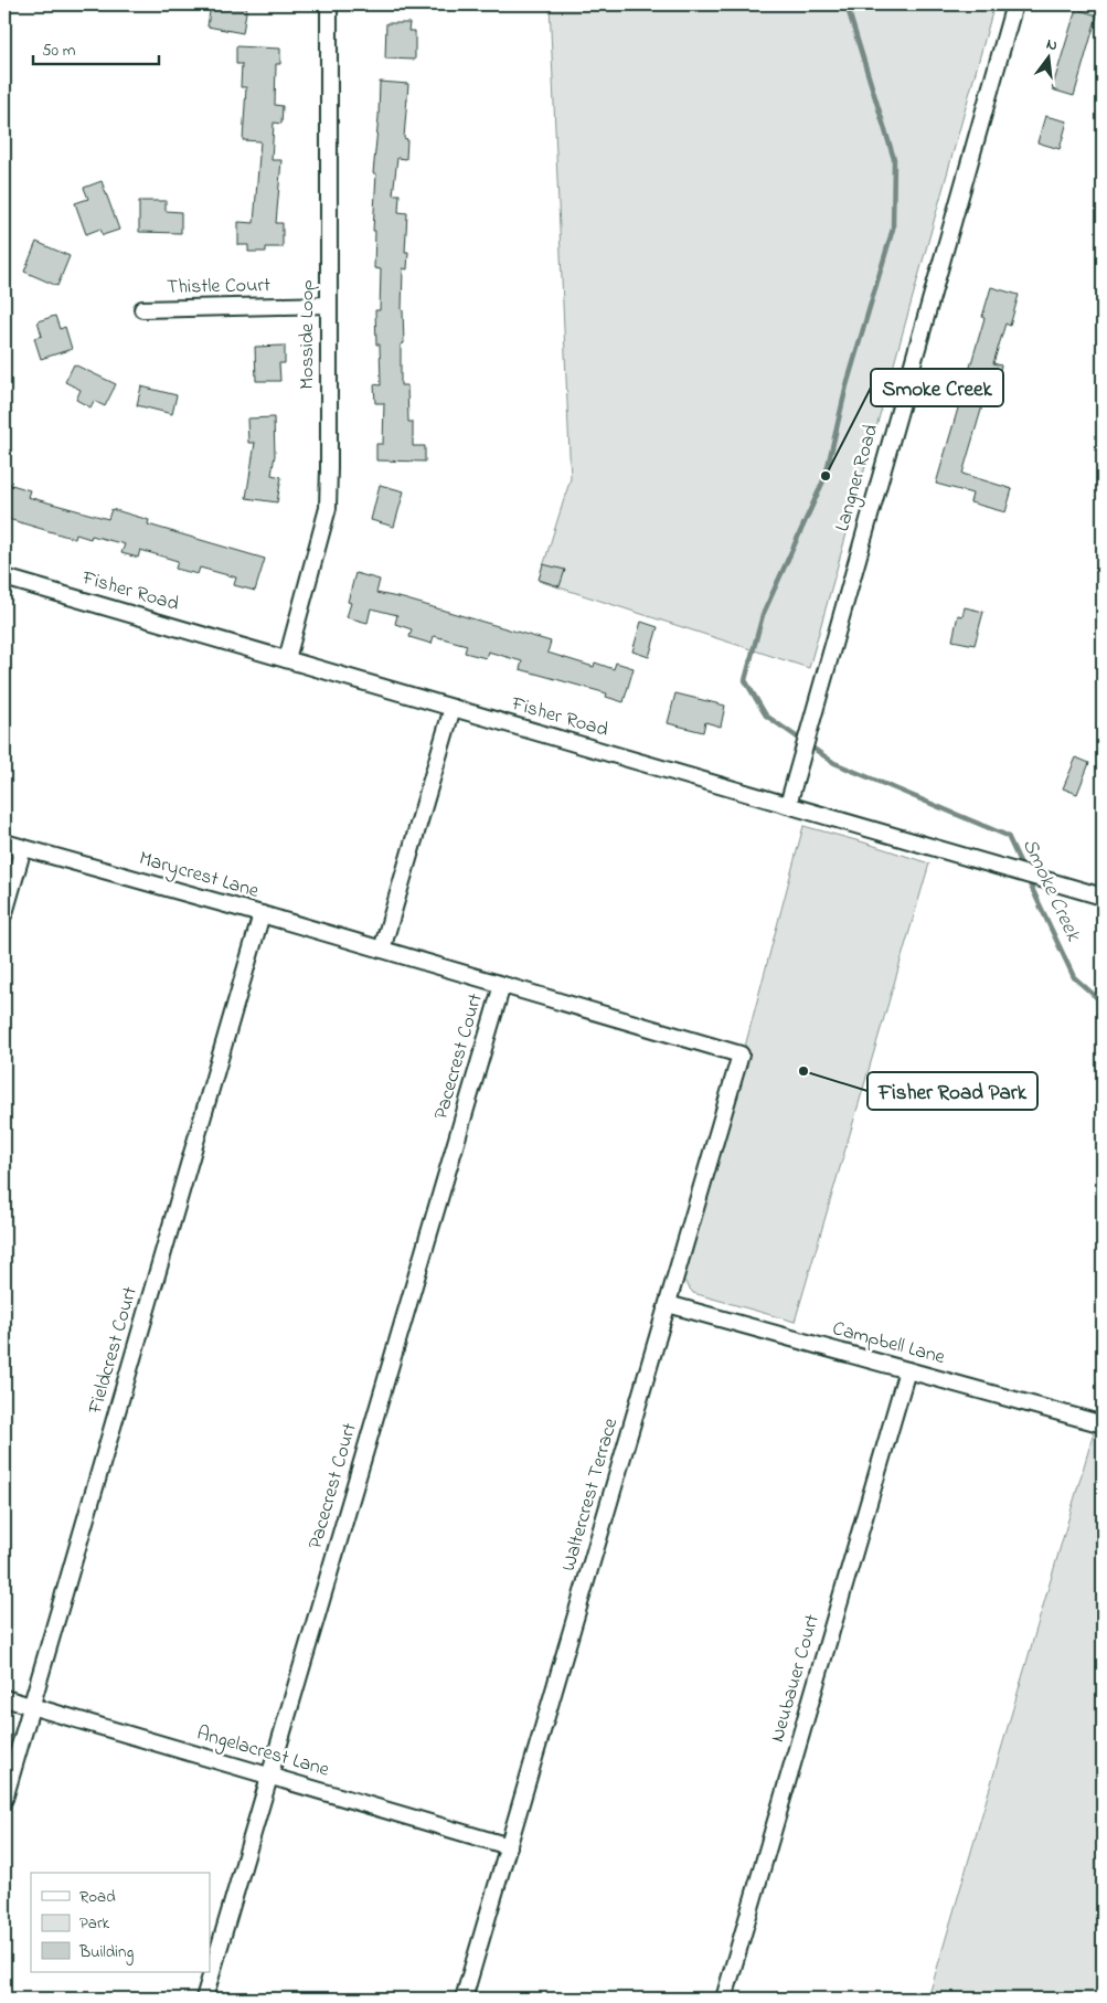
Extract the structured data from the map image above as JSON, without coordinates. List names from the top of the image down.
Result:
{
  "streets": {
    "street": [
      "Thistle Court",
      "Mosside Loop",
      "Langner Road",
      "Fisher Road",
      "Marycrest Lane",
      "Pacecrest Court",
      "Campbell Lane",
      "Fieldcrest Court",
      "Waltercrest Terrace",
      "Neubauer Court",
      "Angelacrest Lane"
    ]
  },
  "crossings": [
    ["Thistle Court", "Mosside Loop"],
    ["Mosside Loop", "Fisher Road"],
    ["Langner Road", "Fisher Road"],
    ["Marycrest Lane", "Pacecrest Court"],
    ["Marycrest Lane", "Fieldcrest Court"],
    ["Marycrest Lane", "Waltercrest Terrace"],
    ["Pacecrest Court", "Angelacrest Lane"],
    ["Campbell Lane", "Waltercrest Terrace"],
    ["Campbell Lane", "Neubauer Court"],
    ["Fieldcrest Court", "Angelacrest Lane"],
    ["Waltercrest Terrace", "Angelacrest Lane"]
  ],
  "water": ["Smoke Creek"],
  "places": ["Smoke Creek", "Fisher Road Park"],
  "legend": ["Road", "Park", "Building"],
  "scale_bar": "50 m",
  "north": "top"
}
